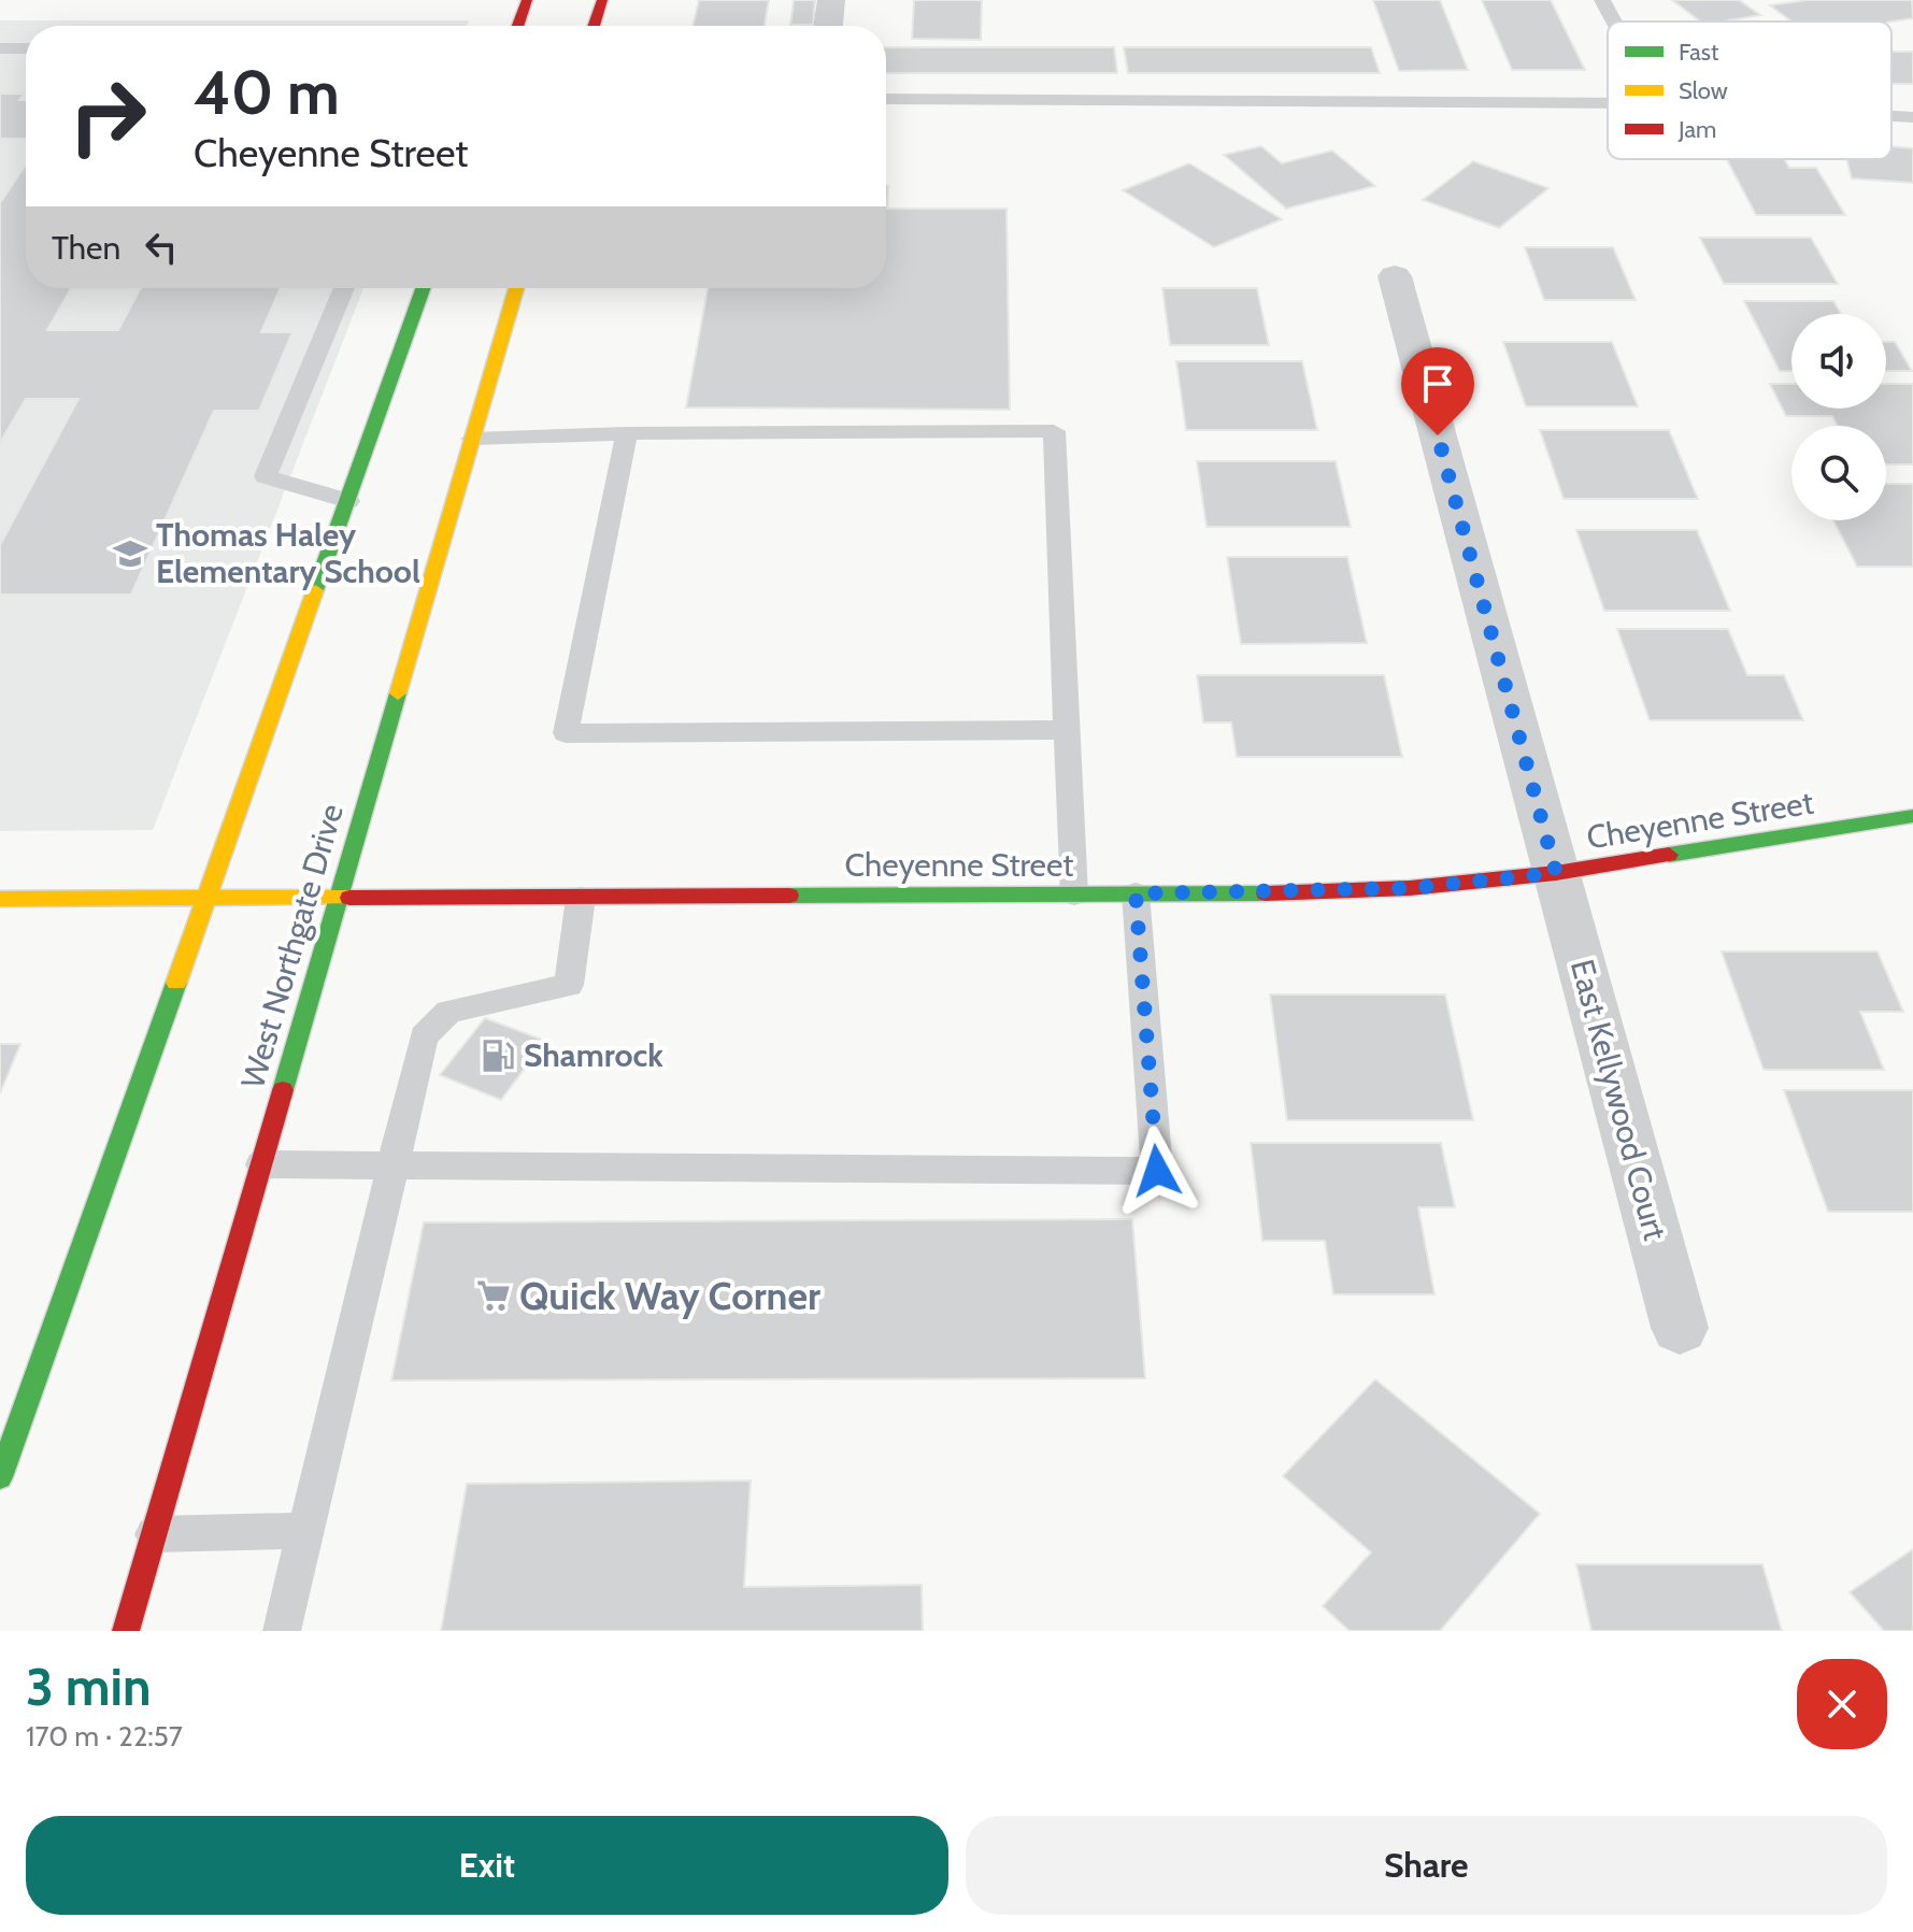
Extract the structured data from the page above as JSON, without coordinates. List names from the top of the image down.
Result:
{
  "streets": {
    "main road": ["Cheyenne Street", "West Northgate Drive"],
    "street": ["East Kellywood Court"]
  },
  "crossings": [
    ["Cheyenne Street", "West Northgate Drive"],
    ["Cheyenne Street", "East Kellywood Court"]
  ],
  "places": {
    "school or university": ["Thomas Haley Elementary School"],
    "fuel station": ["Shamrock"],
    "supermarket": ["Quick Way Corner"]
  },
  "legend": ["Fast", "Slow", "Jam"],
  "page": {
    "turn": ["40 m", "Cheyenne Street"],
    "then": "Then",
    "heading": ["3 min", "170 m · 22:57"],
    "buttons": ["Exit", "Share"]
  }
}
